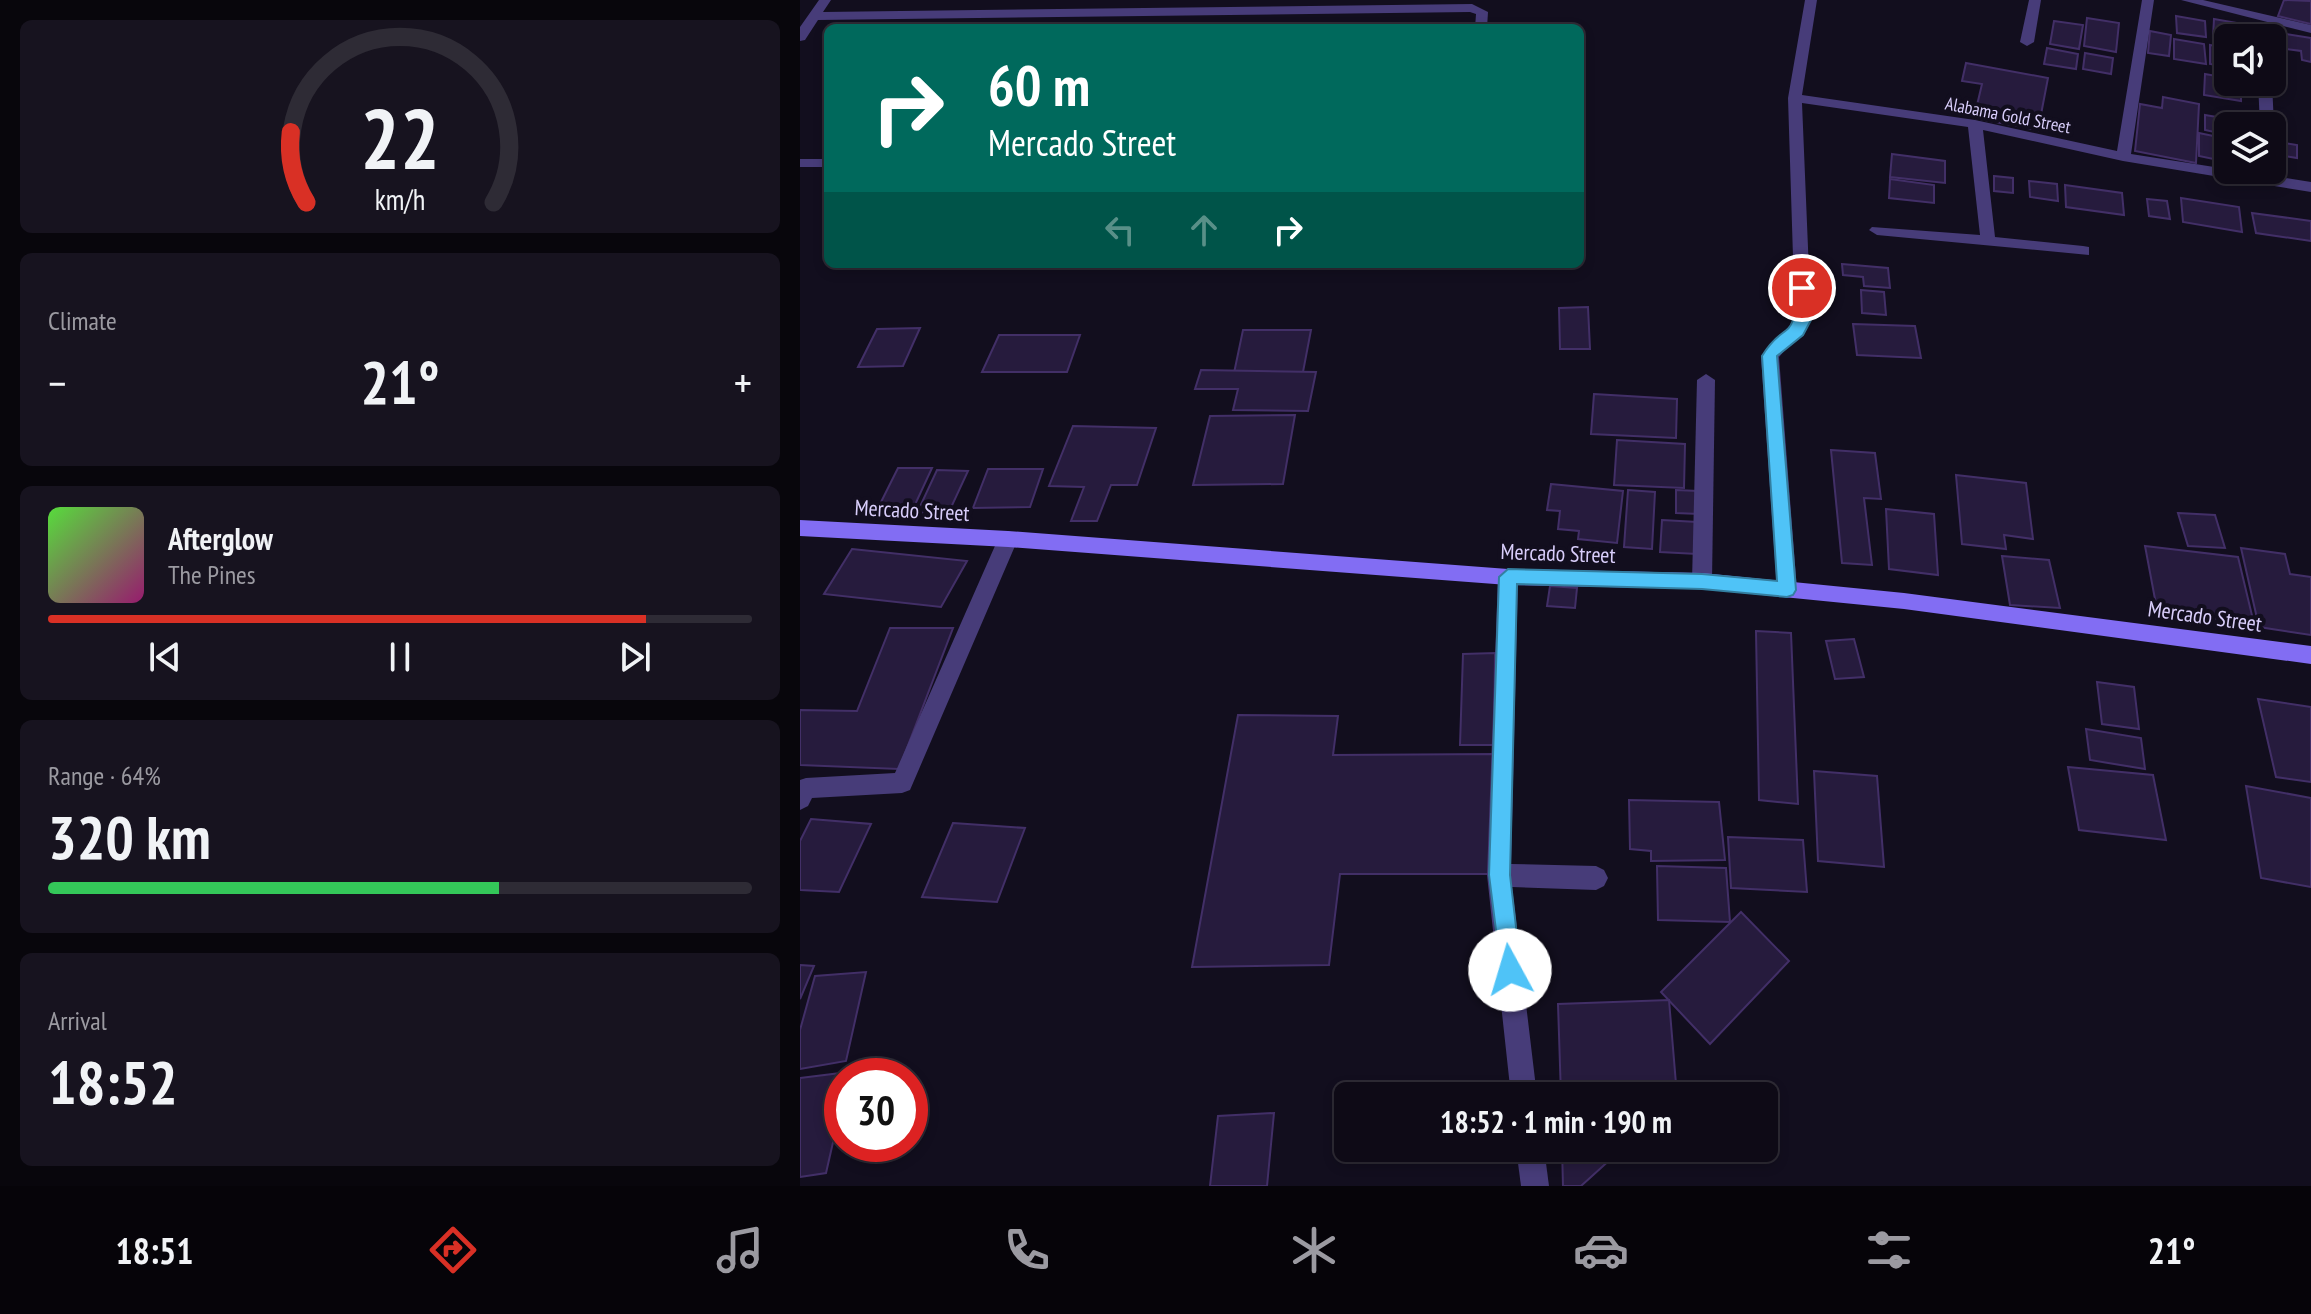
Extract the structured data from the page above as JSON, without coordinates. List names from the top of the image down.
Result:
{
  "streets": {
    "street": ["Alabama Gold Street", "Mercado Street"]
  },
  "page": {
    "turn": ["60 m", "Mercado Street"],
    "tile": [
      "Climate",
      ["Range · 64%", "320 km"],
      ["Arrival", "18:52"]
    ],
    "heat": ["−", "21°", "+"],
    "song": ["Afterglow", "The Pines"],
    "limit": "30",
    "trip": "18:52 · 1 min · 190 m",
    "tabs": ["18:51", "21°"],
    "gauge": ["22", "km/h"]
  }
}
